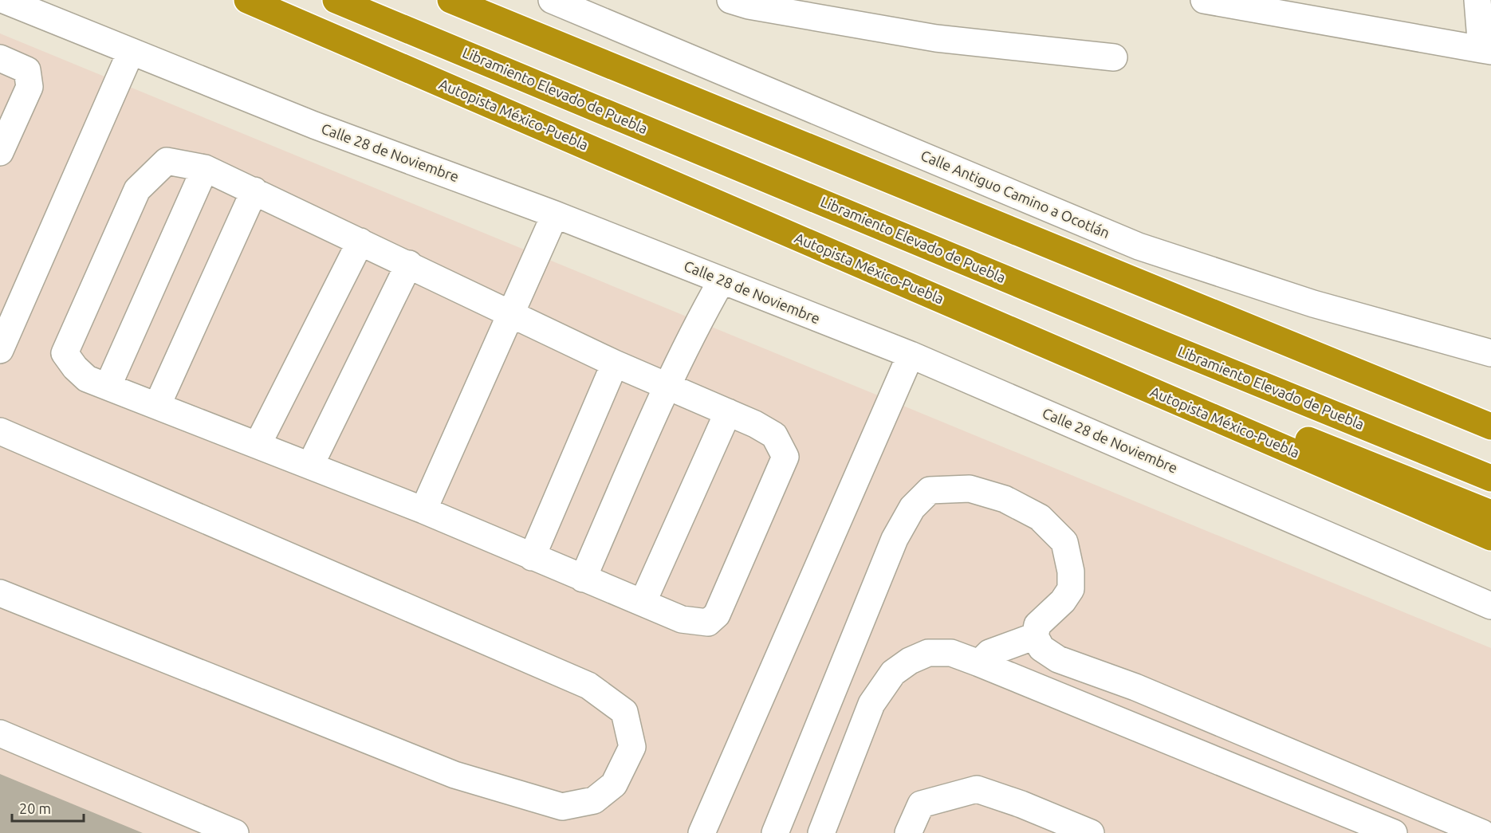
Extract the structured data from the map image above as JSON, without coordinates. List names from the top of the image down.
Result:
{
  "streets": {
    "highway": ["Libramiento Elevado de Puebla", "Autopista México-Puebla"],
    "street": ["Calle 28 de Noviembre", "Calle Antiguo Camino a Ocotlán"]
  },
  "scale_bar": "20 m"
}
